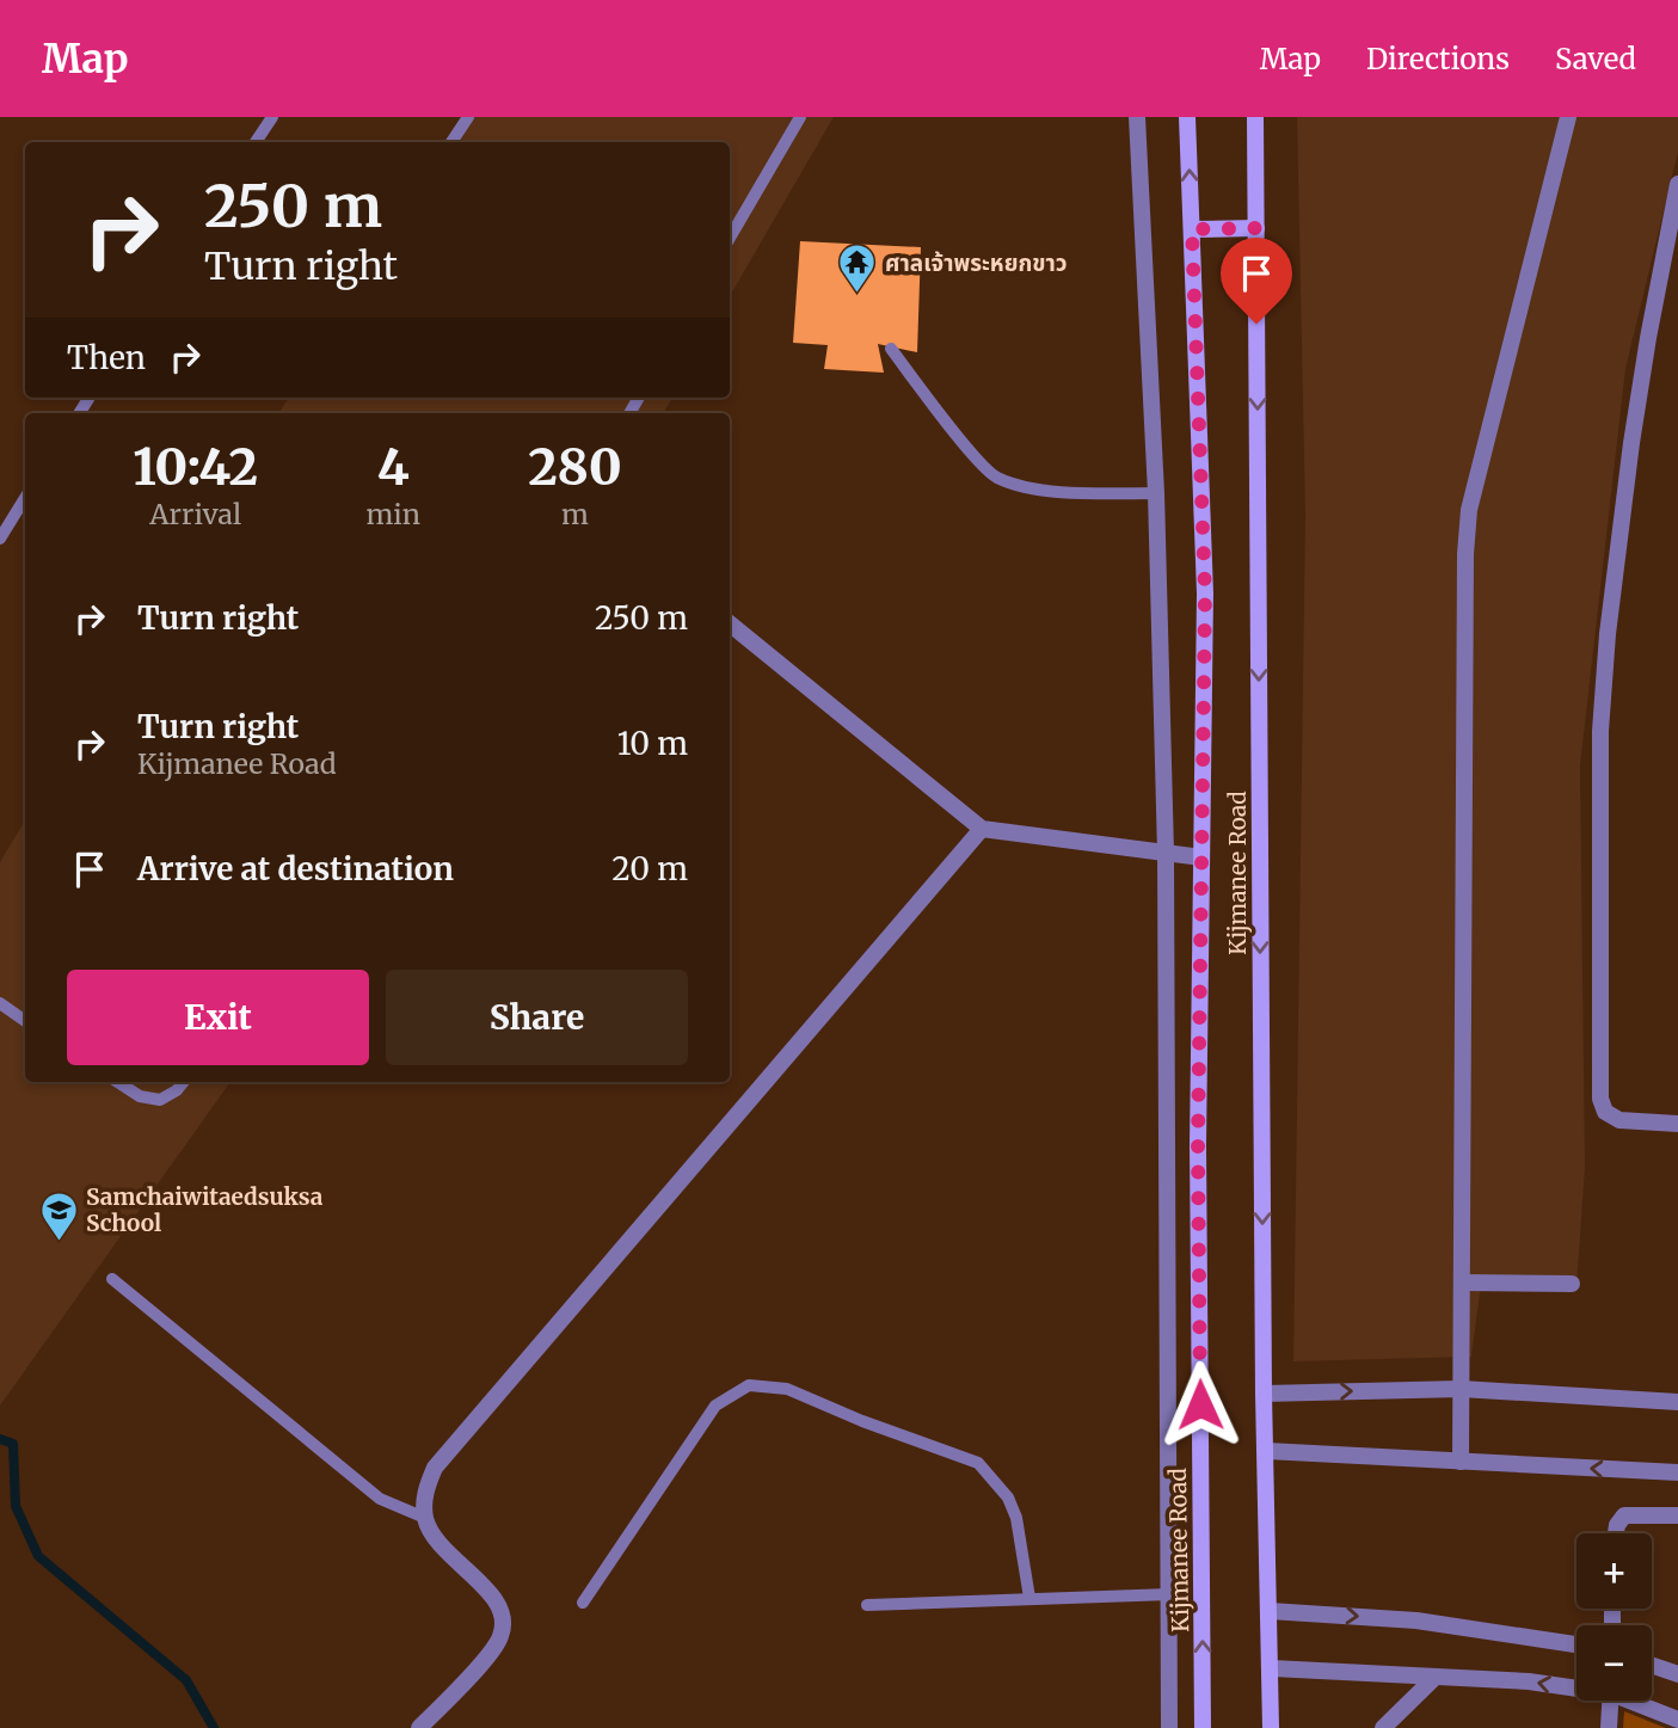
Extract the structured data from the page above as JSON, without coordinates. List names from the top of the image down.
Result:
{
  "streets": {
    "main road": ["Kijmanee Road"]
  },
  "places": {
    "temple": ["ศาลเจ้าพระหยกขาว"],
    "school or university": ["Samchaiwitaedsuksa School"]
  },
  "page": {
    "header": "Map",
    "nav": ["Map", "Directions", "Saved"],
    "turn": ["250 m", "Turn right"],
    "then": "Then",
    "eta": [
      "10:42",
      "Arrival",
      "4",
      "min",
      "280",
      "m"
    ],
    "list": [
      {
        "name": "Turn right",
        "value": "250 m"
      },
      {
        "name": "Turn right",
        "note": "Kijmanee Road",
        "value": "10 m"
      },
      {
        "name": "Arrive at destination",
        "value": "20 m"
      }
    ],
    "buttons": ["Exit", "Share"],
    "map_buttons": ["+", "−"]
  }
}
